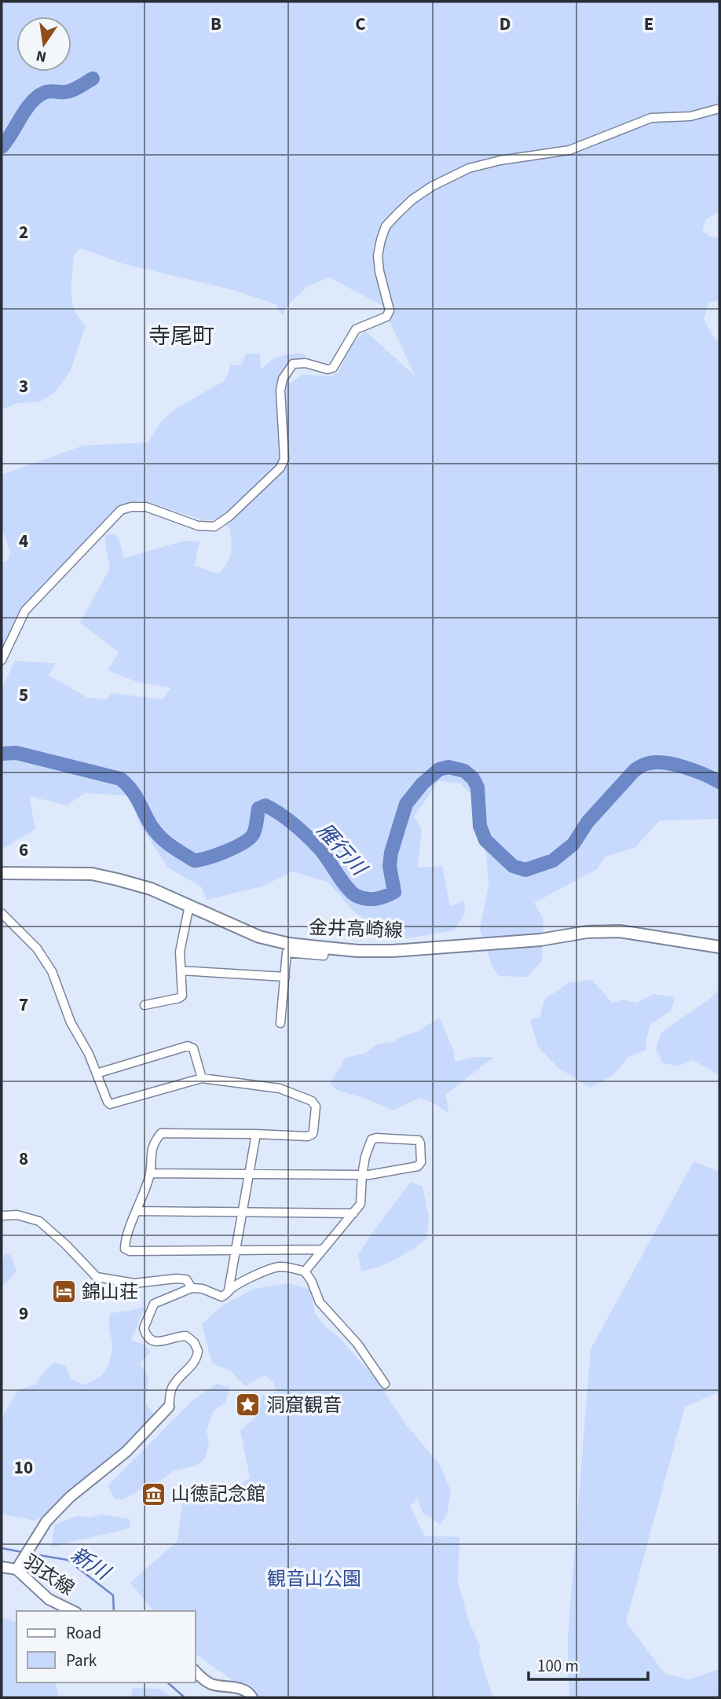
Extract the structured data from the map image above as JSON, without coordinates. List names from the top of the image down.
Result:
{
  "streets": {
    "main road": ["金井高崎線"],
    "street": ["羽衣線"]
  },
  "districts": ["寺尾町"],
  "water": ["雁行川", "新川"],
  "parks": ["観音山公園"],
  "places": {
    "hotel": ["錦山荘"],
    "place": ["洞窟観音"],
    "museum": ["山徳記念館"]
  },
  "legend": ["Road", "Park"],
  "scale_bar": "100 m",
  "north": "bottom",
  "grid": {
    "columns": [
      "B",
      "C",
      "D",
      "E"
    ],
    "rows": [
      "2",
      "3",
      "4",
      "5",
      "6",
      "7",
      "8",
      "9",
      "10"
    ]
  }
}
